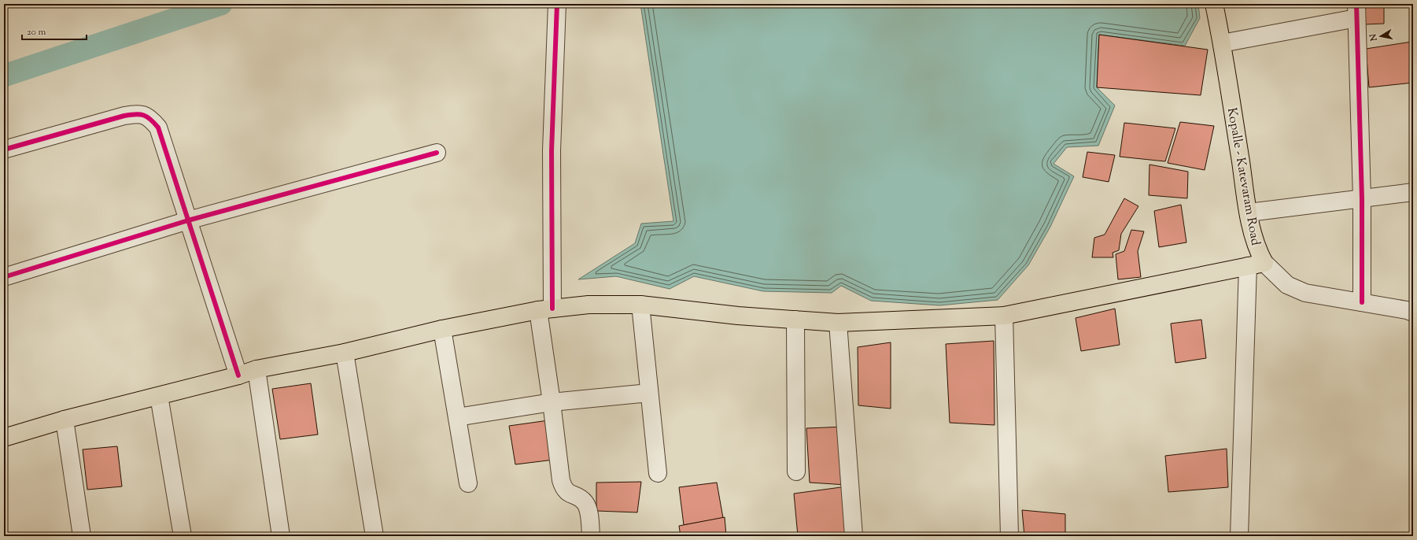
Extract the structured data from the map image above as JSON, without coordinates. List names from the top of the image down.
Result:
{
  "streets": {
    "main road": ["Kopalle - Katevaram Road"]
  },
  "scale_bar": "20 m",
  "north": "left"
}
